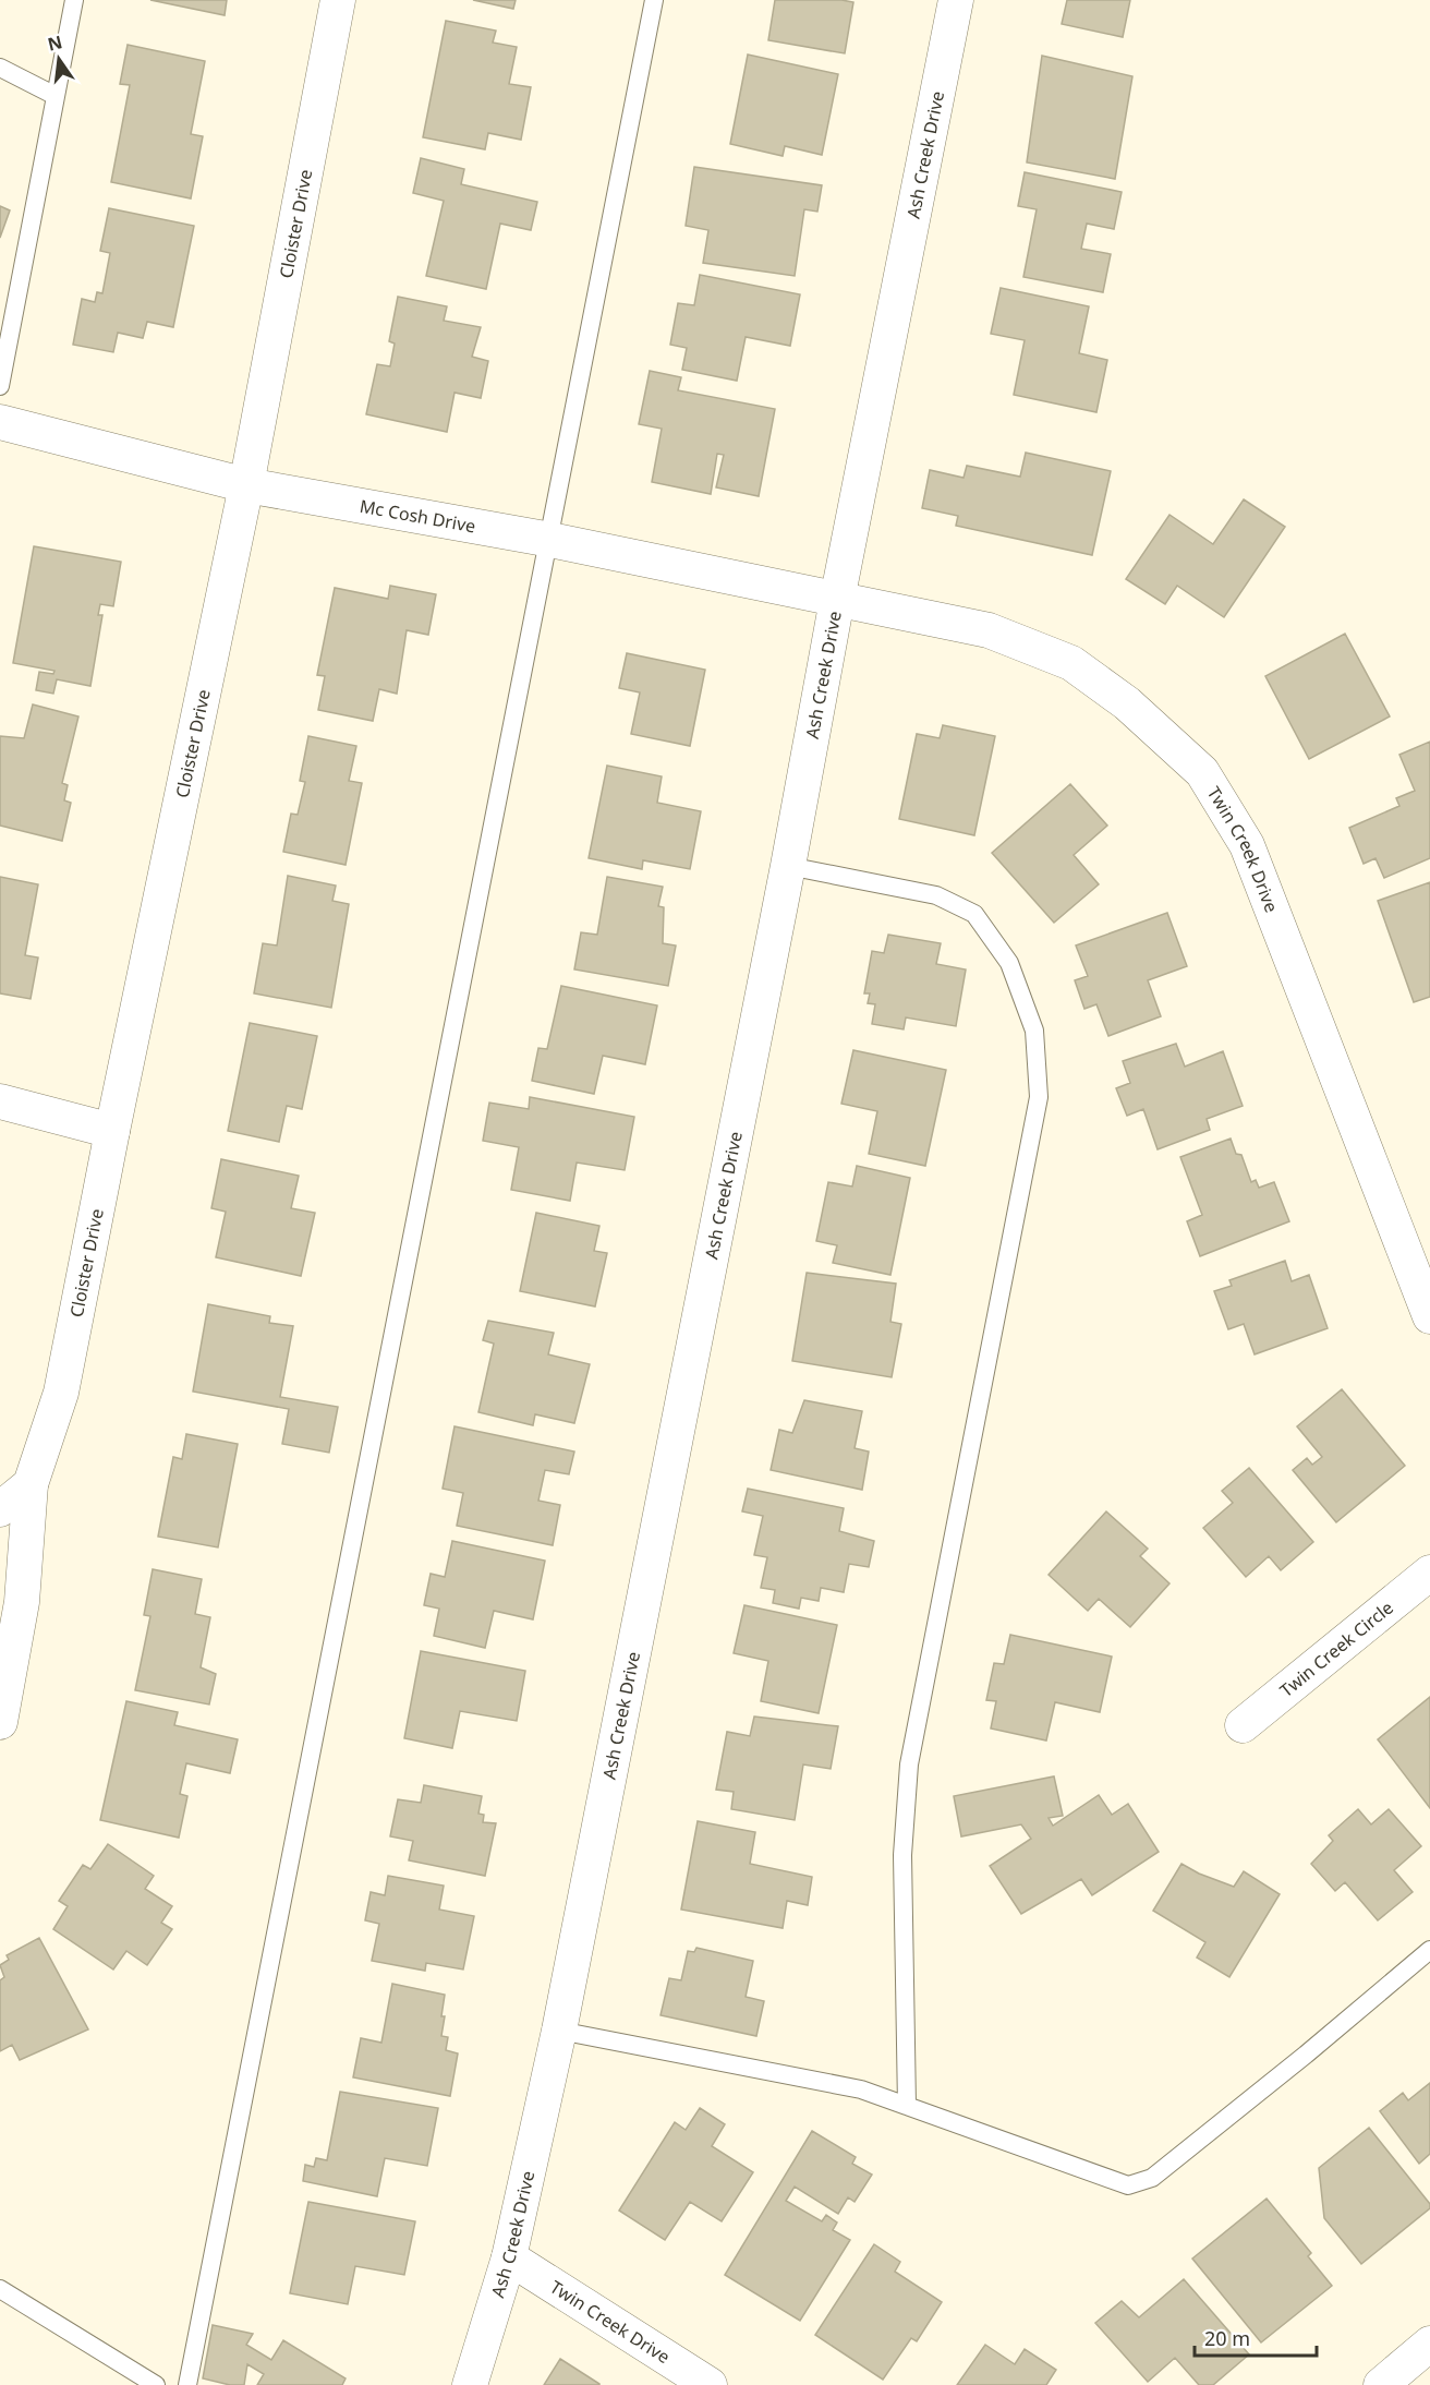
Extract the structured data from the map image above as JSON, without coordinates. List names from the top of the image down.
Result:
{
  "streets": {
    "street": [
      "Ash Creek Drive",
      "Cloister Drive",
      "Mc Cosh Drive",
      "Twin Creek Drive",
      "Twin Creek Circle"
    ]
  },
  "crossings": [
    ["Ash Creek Drive", "Mc Cosh Drive"],
    ["Ash Creek Drive", "Twin Creek Drive"],
    ["Cloister Drive", "Mc Cosh Drive"],
    ["Mc Cosh Drive", "Twin Creek Drive"]
  ],
  "scale_bar": "20 m",
  "north": "top"
}
